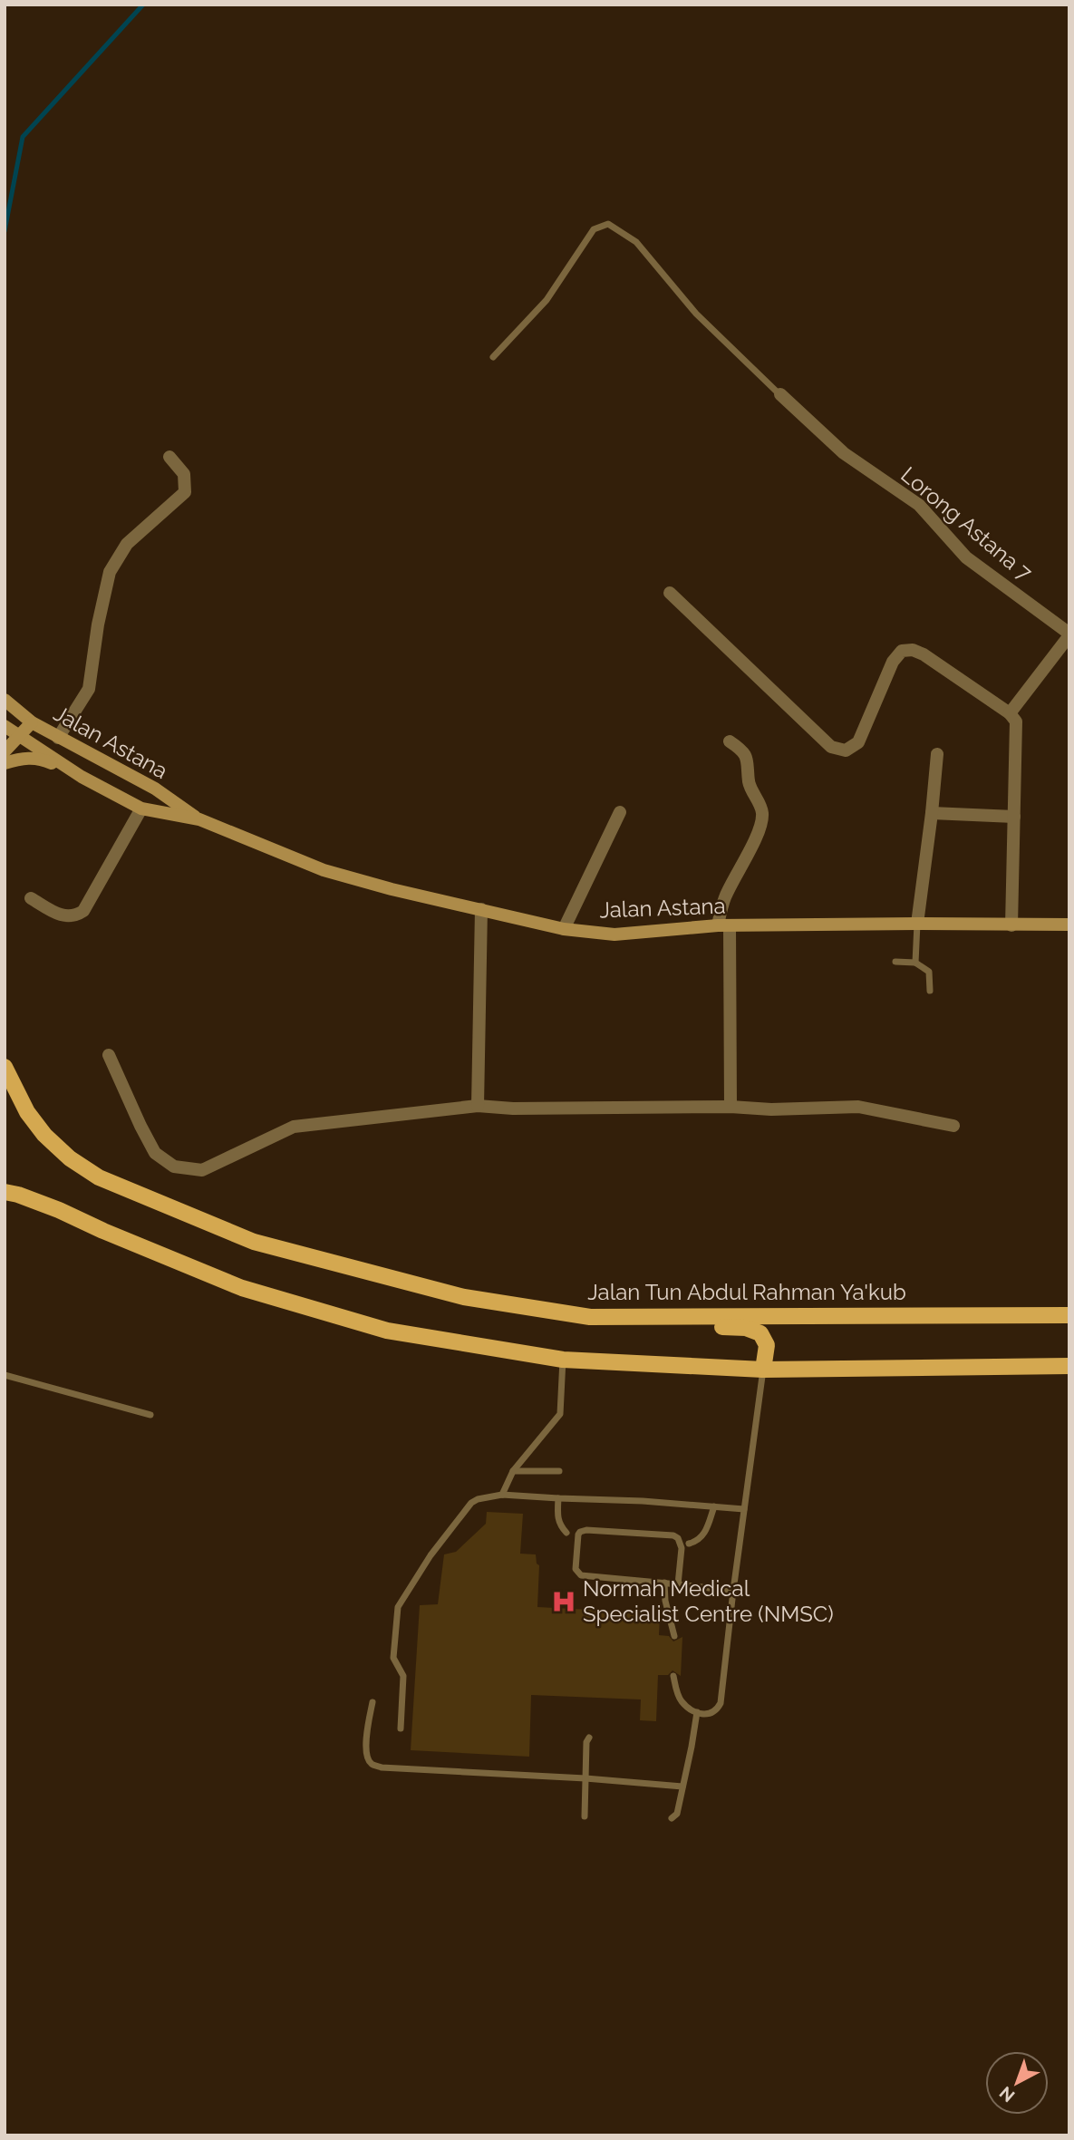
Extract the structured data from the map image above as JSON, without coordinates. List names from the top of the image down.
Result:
{
  "streets": {
    "main road": ["Jalan Astana", "Jalan Tun Abdul Rahman Ya'kub"],
    "street": ["Lorong Astana 7"]
  },
  "places": {
    "hospital": ["Normah Medical Specialist Centre (NMSC)"]
  },
  "north": "bottom left"
}
